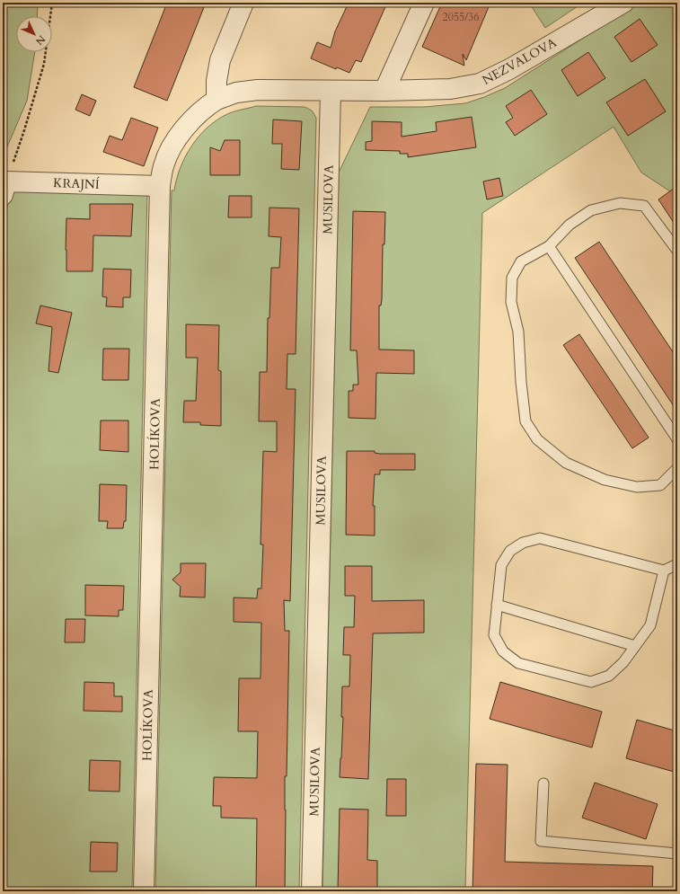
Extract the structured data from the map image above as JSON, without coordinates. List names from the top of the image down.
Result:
{
  "streets": {
    "street": [
      "NEZVALOVA",
      "KRAJNÍ",
      "MUSILOVA",
      "HOLÍKOVA"
    ]
  },
  "crossings": [
    ["KRAJNÍ", "HOLÍKOVA"]
  ],
  "house_numbers": ["2055/36"],
  "north": "bottom right"
}
